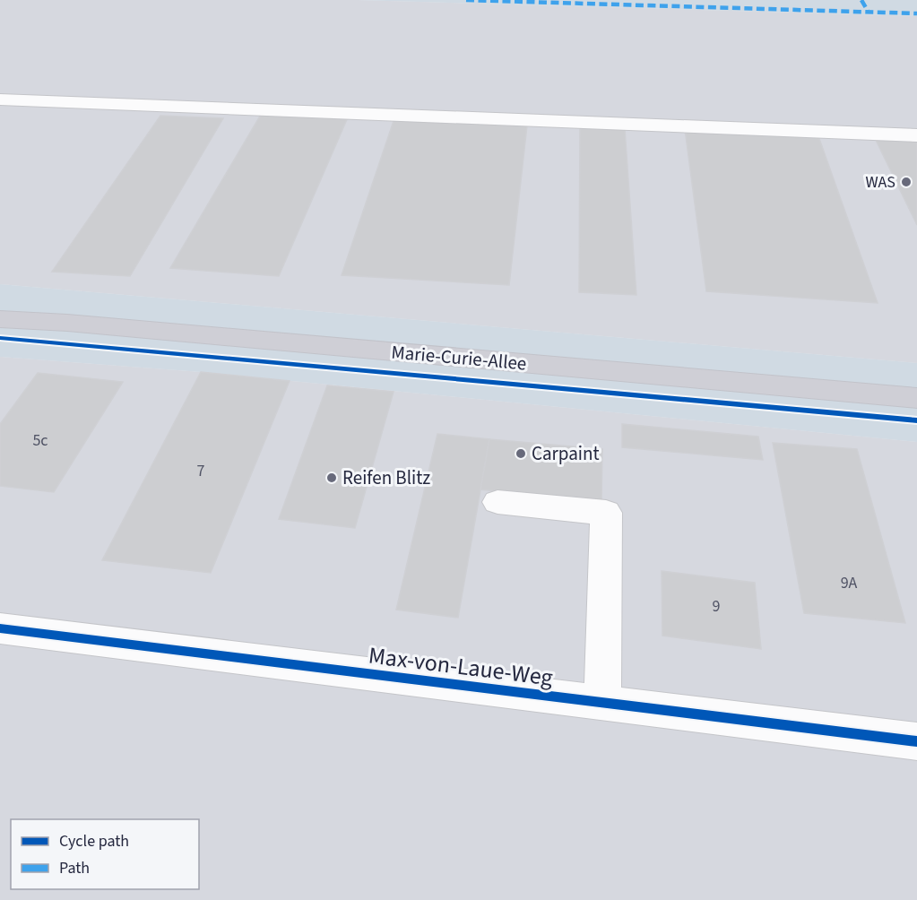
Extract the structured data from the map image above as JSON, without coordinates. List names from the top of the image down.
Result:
{
  "streets": {
    "main road": ["Marie-Curie-Allee"],
    "street": ["Max-von-Laue-Weg"]
  },
  "places": ["WAS", "Carpaint", "Reifen Blitz"],
  "house_numbers": [
    "5c",
    "7",
    "9A",
    "9"
  ],
  "legend": ["Cycle path", "Path"]
}
